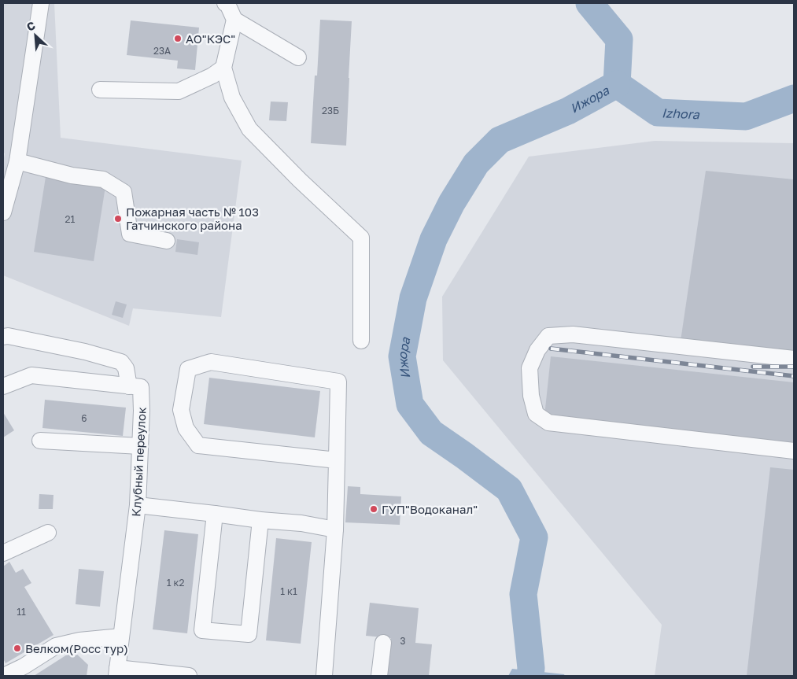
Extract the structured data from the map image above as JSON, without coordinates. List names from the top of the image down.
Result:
{
  "streets": {
    "street": ["Клубный переулок"]
  },
  "water": ["Ижора", "Izhora"],
  "places": [
    "АО\"КЭС\"",
    "Пожарная часть № 103 Гатчинского района",
    "ГУП\"Водоканал\"",
    "Велком(Росс тур)"
  ],
  "house_numbers": [
    "23А",
    "23Б",
    "21",
    "6",
    "1 к2",
    "1 к1",
    "11",
    "3"
  ],
  "north": "top left"
}
